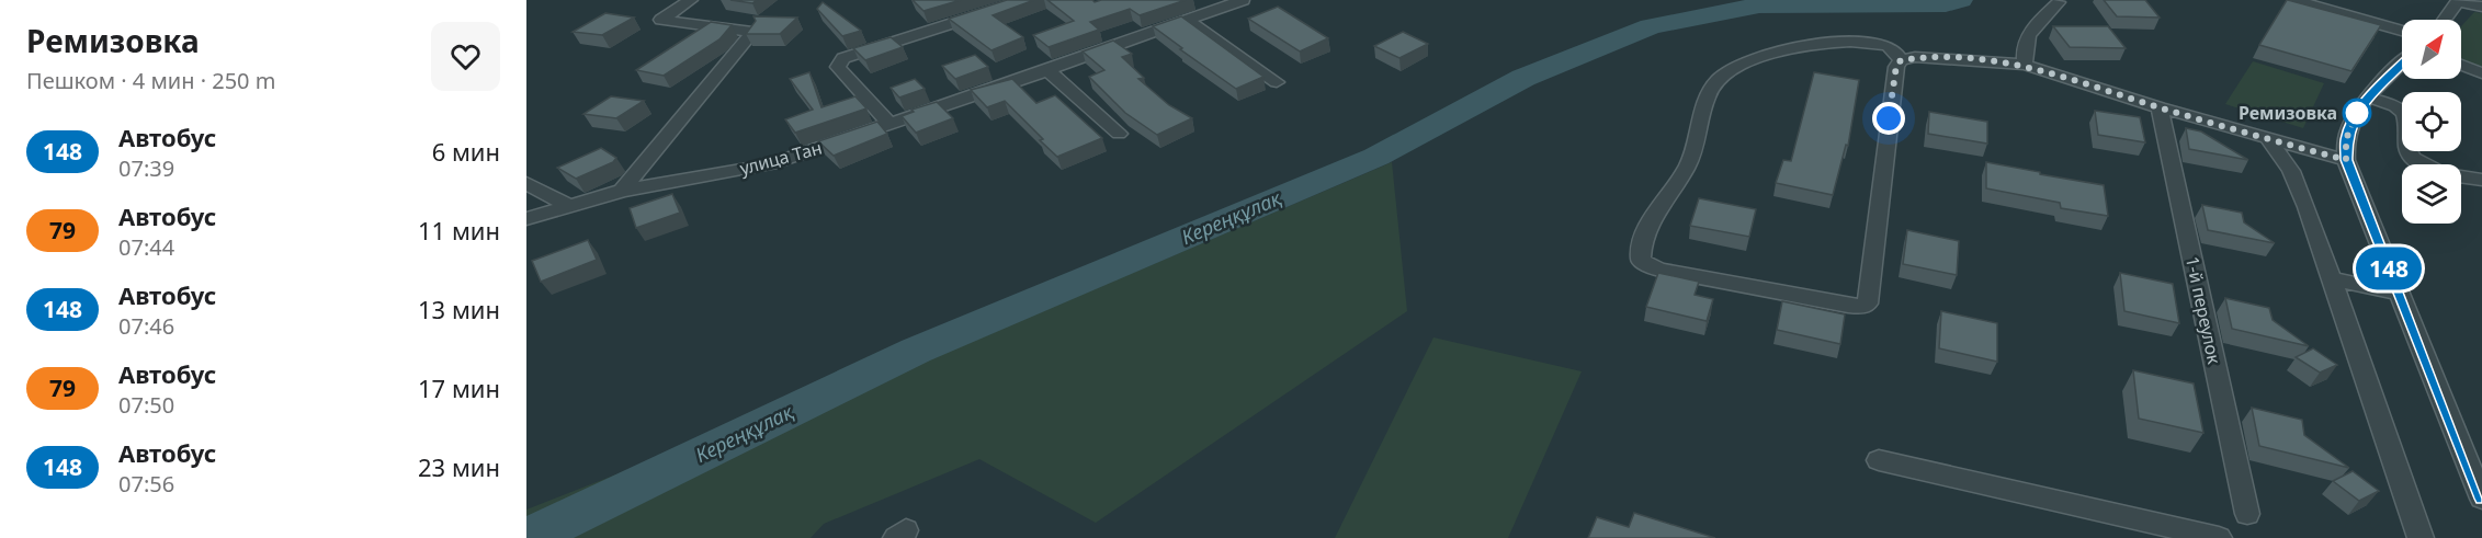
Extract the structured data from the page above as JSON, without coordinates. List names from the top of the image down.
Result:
{
  "streets": {
    "street": ["улица Тан", "1-й переулок"]
  },
  "water": ["Кереңқұлақ"],
  "places": ["Ремизовка"],
  "lines": ["bus line 148"],
  "north": "top right",
  "page": {
    "heading": ["Ремизовка", "Пешком · 4 мин · 250 m"],
    "on_map": "148",
    "list": [
      {
        "mark": "148",
        "name": "Автобус",
        "note": "07:39",
        "value": "6 мин"
      },
      {
        "mark": "79",
        "name": "Автобус",
        "note": "07:44",
        "value": "11 мин"
      },
      {
        "mark": "148",
        "name": "Автобус",
        "note": "07:46",
        "value": "13 мин"
      },
      {
        "mark": "79",
        "name": "Автобус",
        "note": "07:50",
        "value": "17 мин"
      },
      {
        "mark": "148",
        "name": "Автобус",
        "note": "07:56",
        "value": "23 мин"
      }
    ]
  }
}
